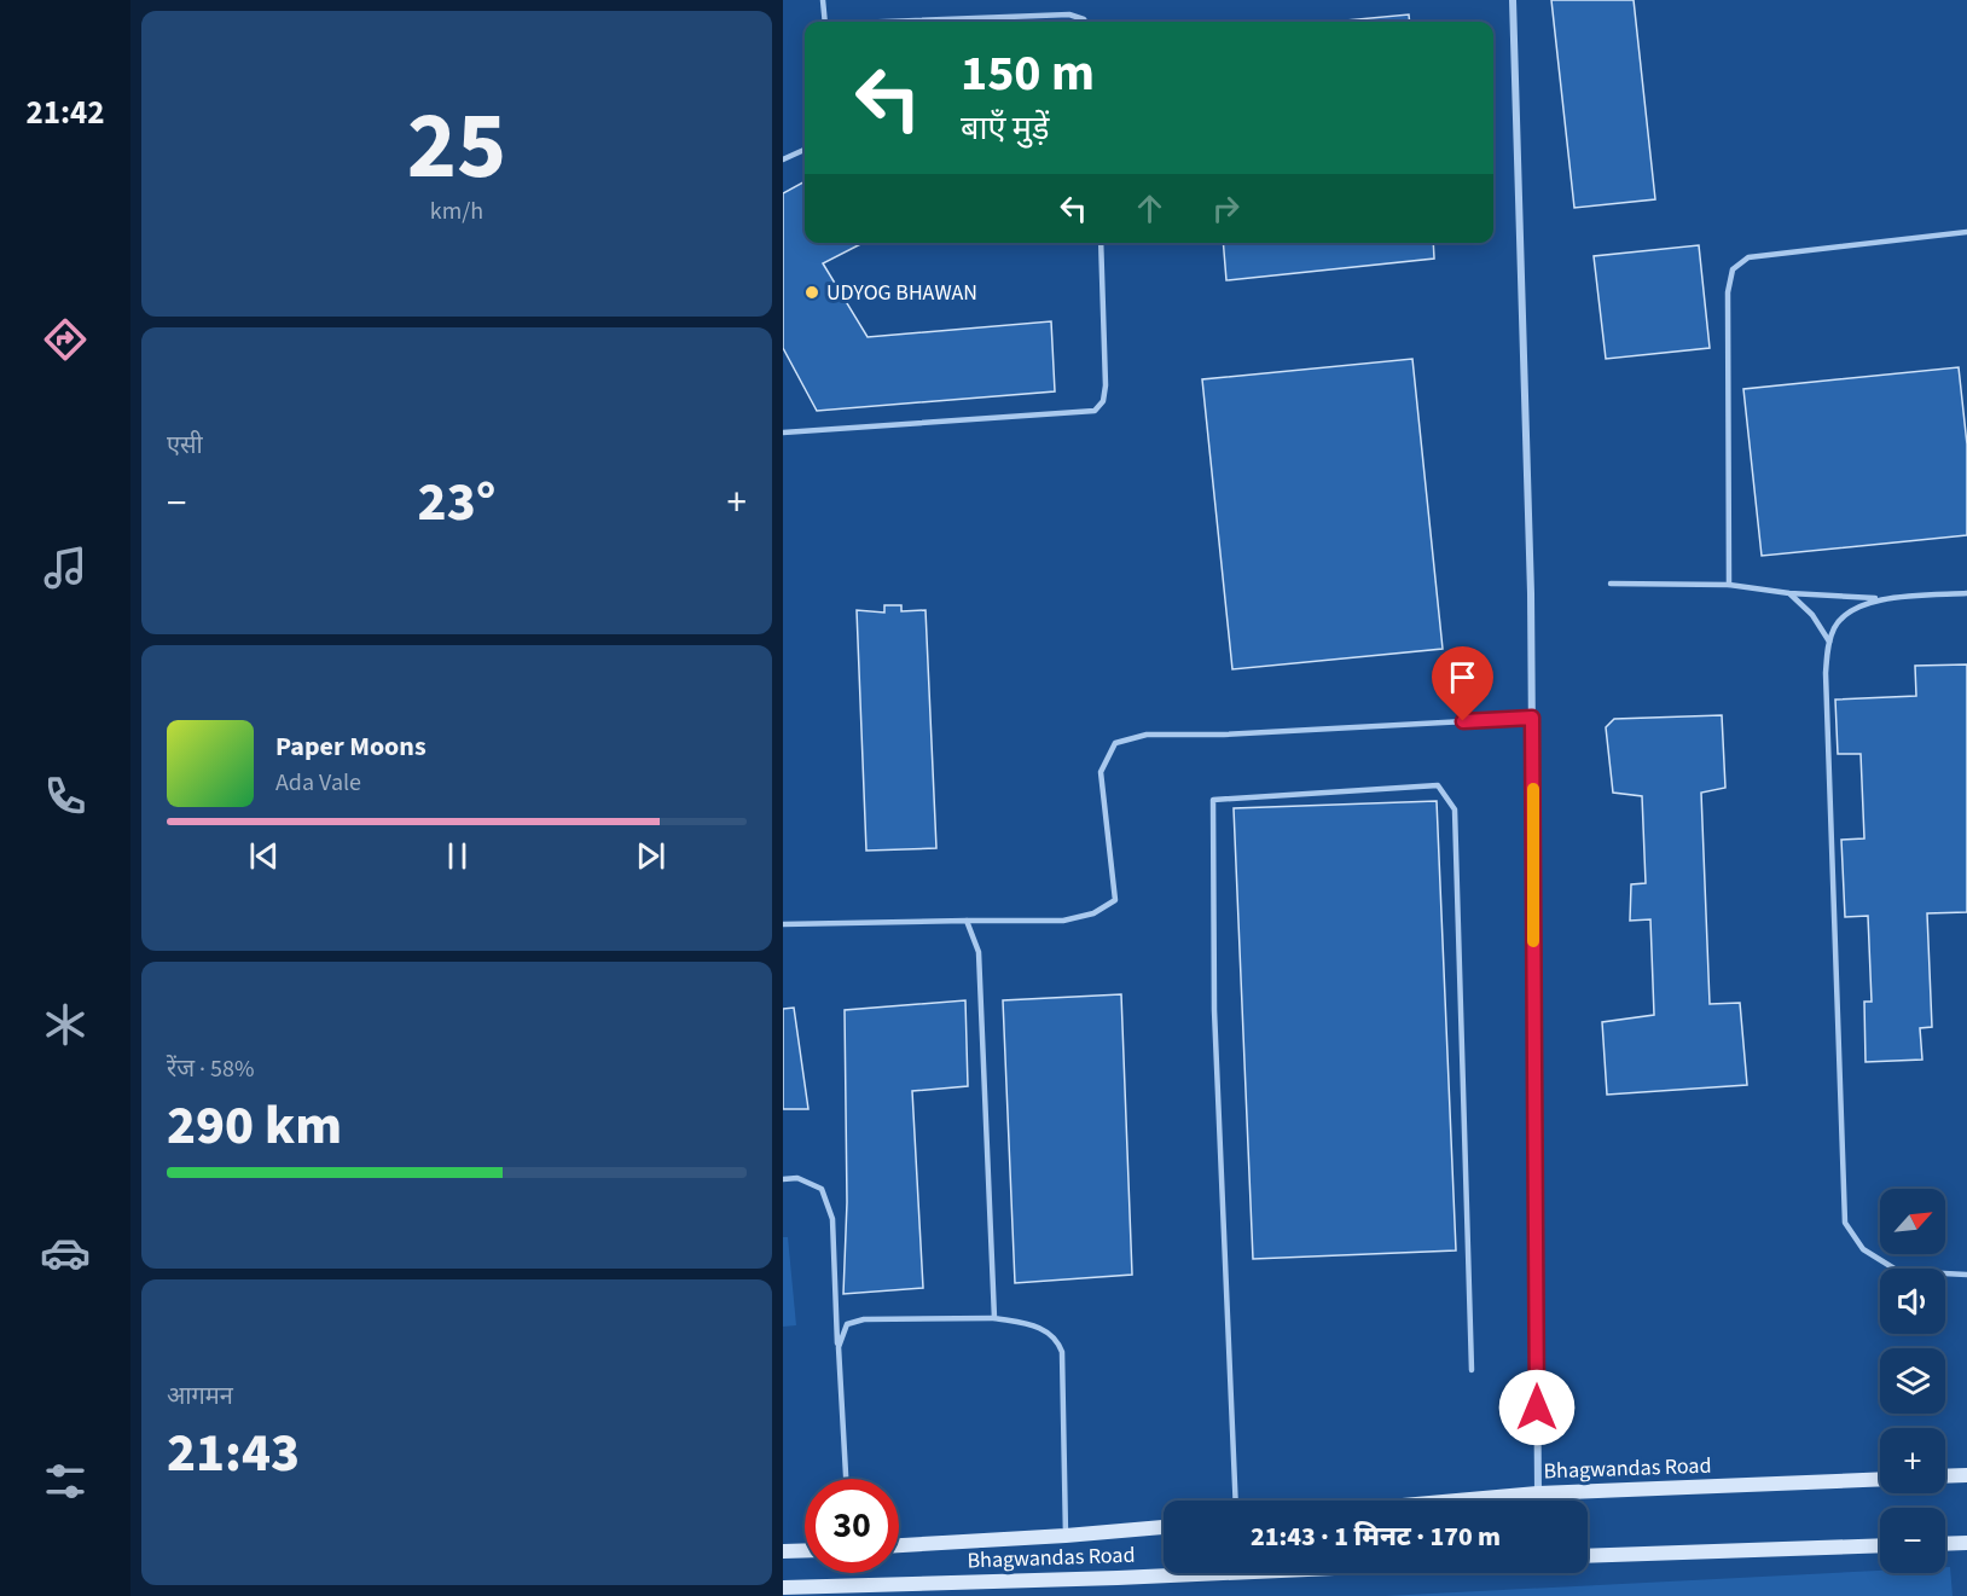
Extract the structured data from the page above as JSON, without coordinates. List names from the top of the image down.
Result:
{
  "streets": {
    "street": ["Bhagwandas Road"]
  },
  "places": ["UDYOG BHAWAN"],
  "north": "top right",
  "page": {
    "tabs": "21:42",
    "tile": [
      ["25", "km/h"],
      "एसी",
      ["रेंज · 58%", "290 km"],
      ["आगमन", "21:43"]
    ],
    "turn": ["150 m", "बाएँ मुड़ें"],
    "heat": ["−", "23°", "+"],
    "song": ["Paper Moons", "Ada Vale"],
    "map_buttons": ["+", "−"],
    "limit": "30",
    "trip": "21:43 · 1 मिनट · 170 m"
  }
}
